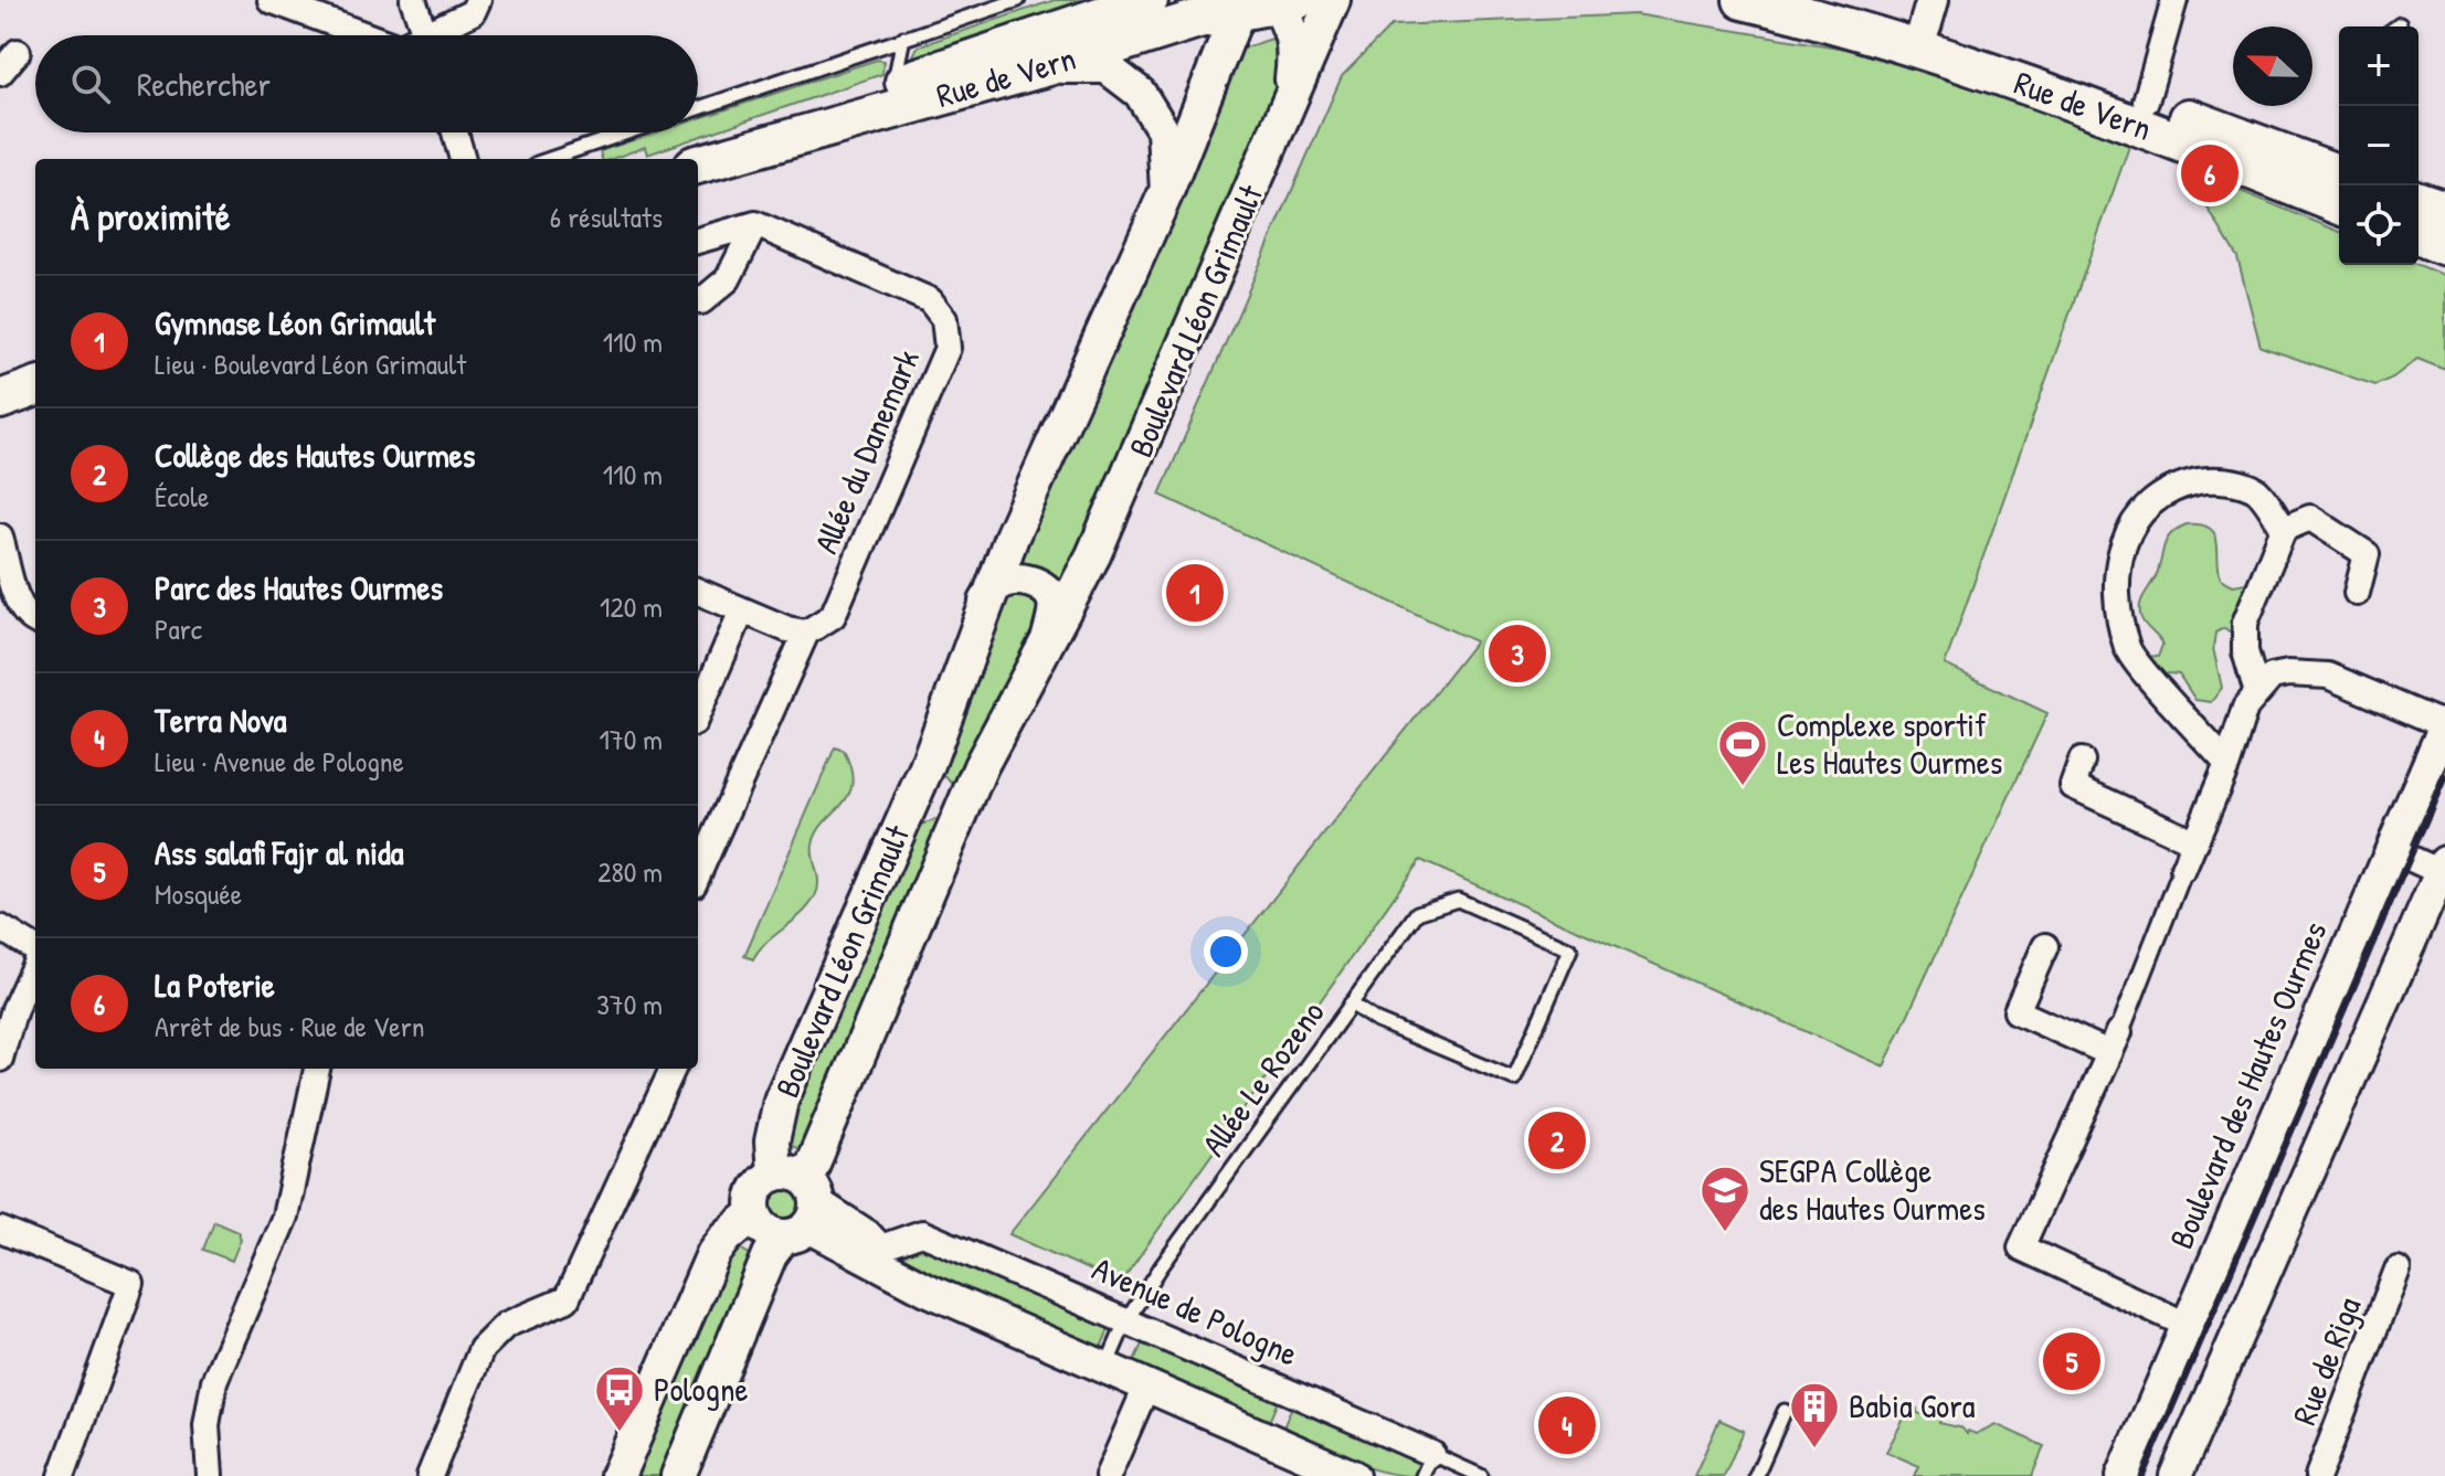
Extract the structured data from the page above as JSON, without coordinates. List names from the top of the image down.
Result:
{
  "streets": {
    "main road": ["Rue de Vern", "Boulevard Léon Grimault"],
    "street": [
      "Allée du Danemark",
      "Boulevard des Hautes Ourmes",
      "Avenue de Pologne",
      "Rue de Riga"
    ],
    "lane": ["Allée Le Rozeno"]
  },
  "crossings": [
    ["Rue de Vern", "Boulevard Léon Grimault"],
    ["Allée Le Rozeno", "Avenue de Pologne"]
  ],
  "places": {
    "sports": ["Complexe sportif Les Hautes Ourmes"],
    "school or university": ["SEGPA Collège des Hautes Ourmes"],
    "bus stop": ["Pologne"],
    "building": ["Babia Gora"]
  },
  "north": "left",
  "page": {
    "map_buttons": ["+", "−"],
    "search": "Rechercher",
    "pins": [
      "6",
      "1",
      "3",
      "2",
      "5",
      "4"
    ],
    "heading": ["À proximité", "6 résultats"],
    "list": [
      {
        "mark": "1",
        "name": "Gymnase Léon Grimault",
        "note": "Lieu · Boulevard Léon Grimault",
        "value": "110 m"
      },
      {
        "mark": "2",
        "name": "Collège des Hautes Ourmes",
        "note": "École",
        "value": "110 m"
      },
      {
        "mark": "3",
        "name": "Parc des Hautes Ourmes",
        "note": "Parc",
        "value": "120 m"
      },
      {
        "mark": "4",
        "name": "Terra Nova",
        "note": "Lieu · Avenue de Pologne",
        "value": "170 m"
      },
      {
        "mark": "5",
        "name": "Ass salafi Fajr al nida",
        "note": "Mosquée",
        "value": "280 m"
      },
      {
        "mark": "6",
        "name": "La Poterie",
        "note": "Arrêt de bus · Rue de Vern",
        "value": "370 m"
      }
    ]
  }
}
